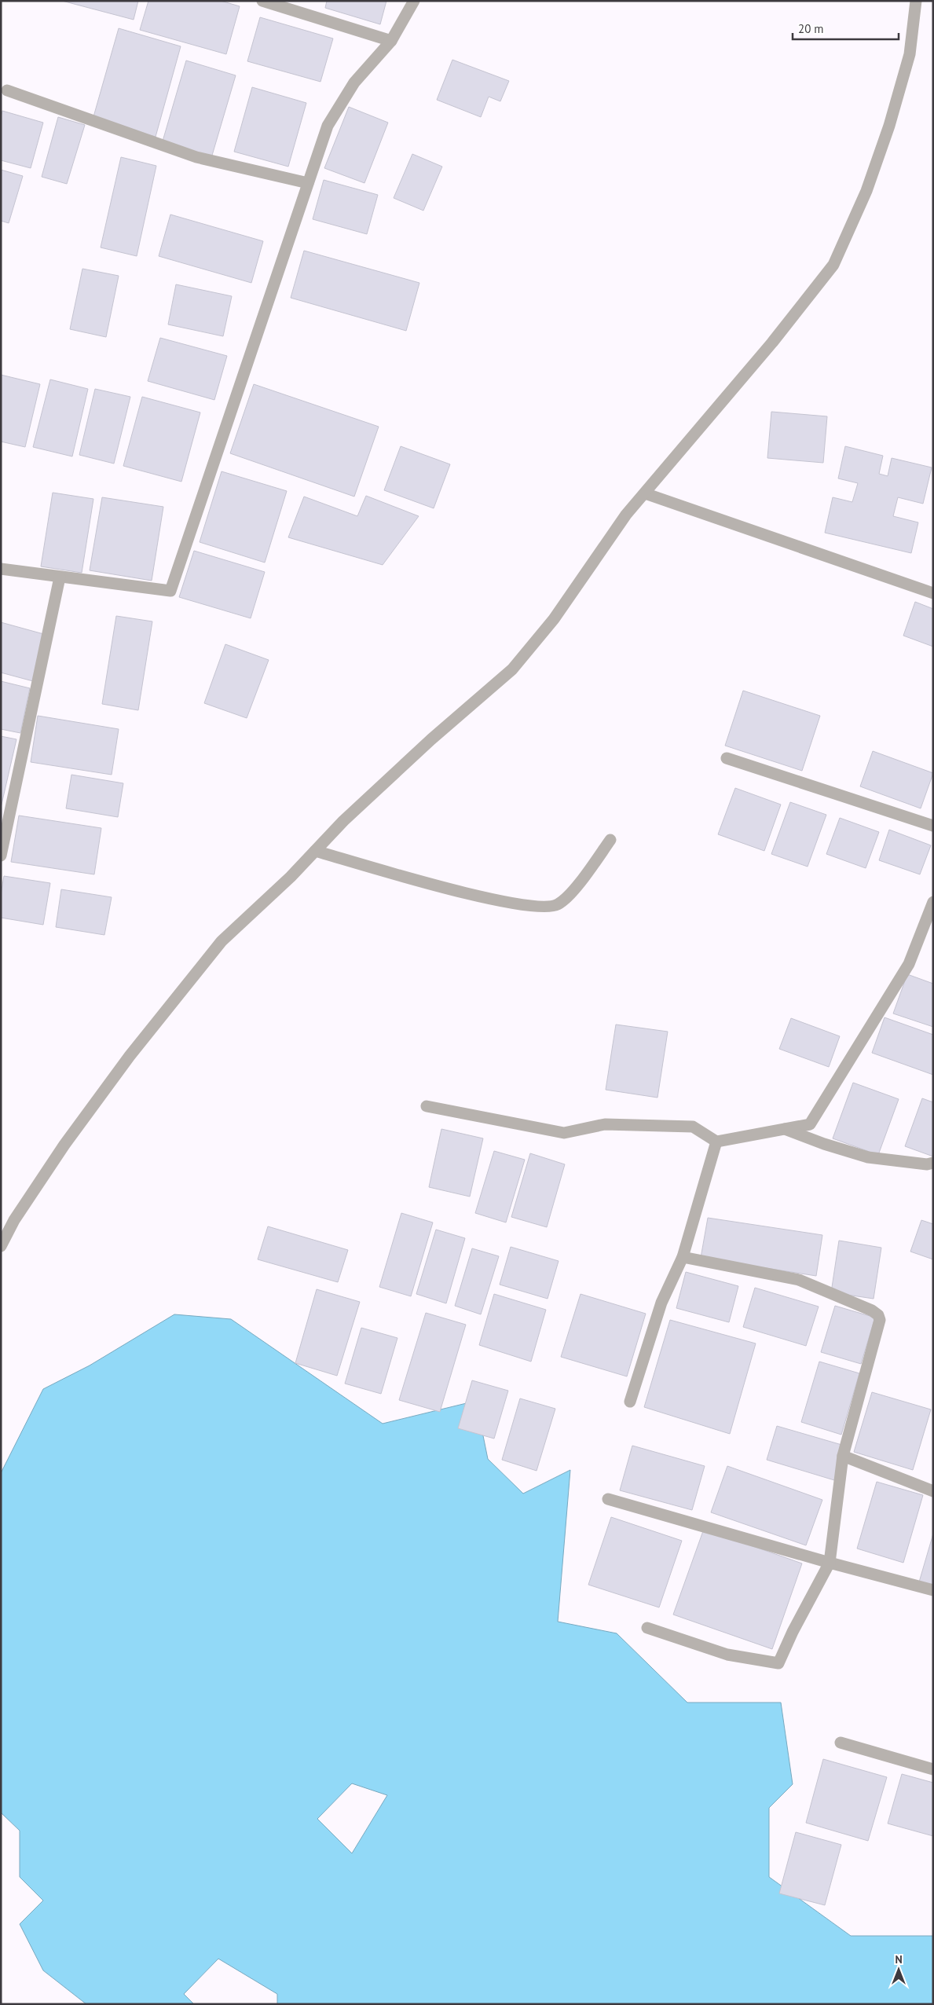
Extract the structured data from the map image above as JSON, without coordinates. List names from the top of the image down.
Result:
{
  "scale_bar": "20 m",
  "north": "top"
}
